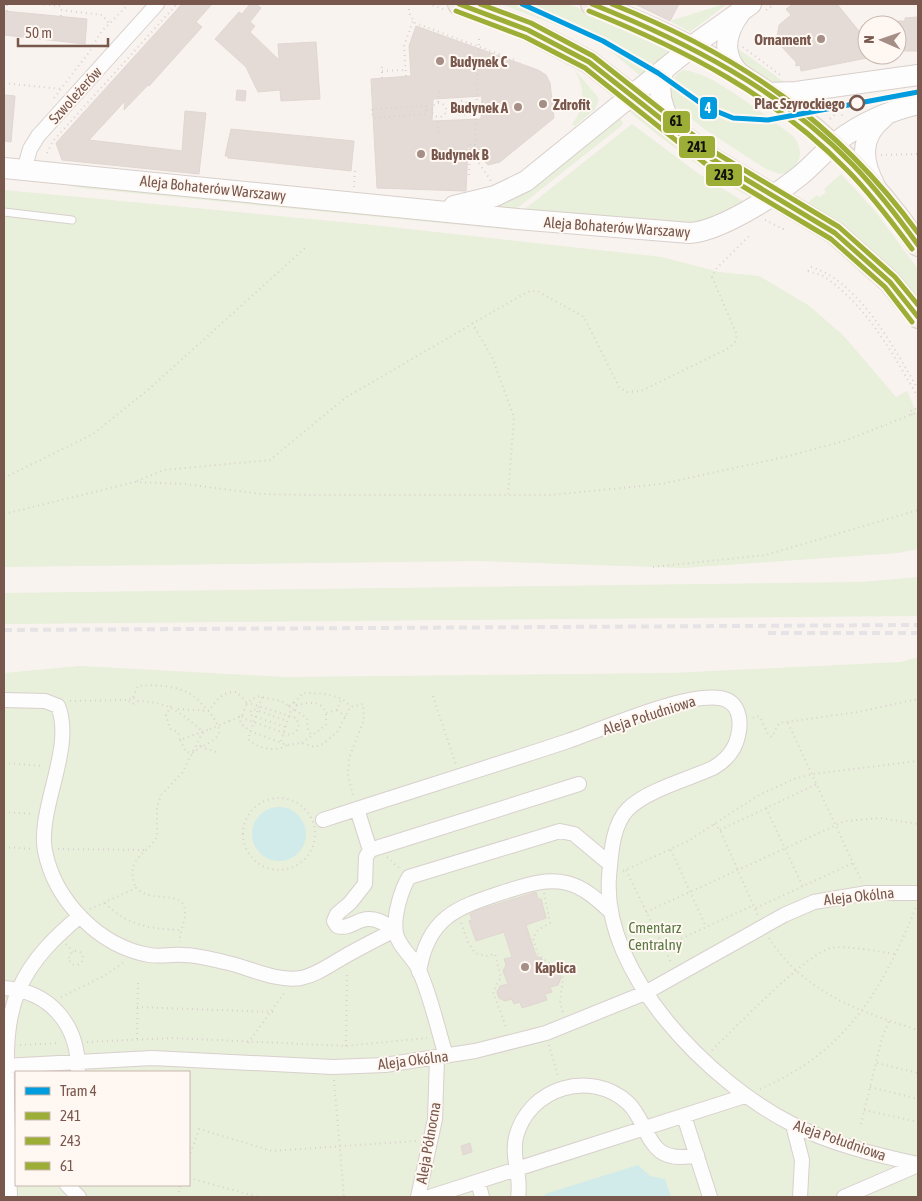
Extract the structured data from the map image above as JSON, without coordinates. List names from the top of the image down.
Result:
{
  "streets": {
    "street": [
      "Szwoleżerów",
      "Aleja Bohaterów Warszawy",
      "Aleja Południowa",
      "Aleja Okólna",
      "Aleja Północna"
    ]
  },
  "crossings": [
    ["Szwoleżerów", "Aleja Bohaterów Warszawy"],
    ["Aleja Południowa", "Aleja Okólna"],
    ["Aleja Okólna", "Aleja Północna"]
  ],
  "parks": ["Cmentarz Centralny"],
  "places": [
    "Ornament",
    "Budynek C",
    "Plac Szyrockiego",
    "Zdrofit",
    "Budynek A",
    "Budynek B",
    "Kaplica"
  ],
  "lines": [
    "tram line 4",
    "transit line 241",
    "transit line 61",
    "transit line 243"
  ],
  "legend": [
    "Tram 4",
    "241",
    "243",
    "61"
  ],
  "scale_bar": "50 m",
  "north": "left"
}
